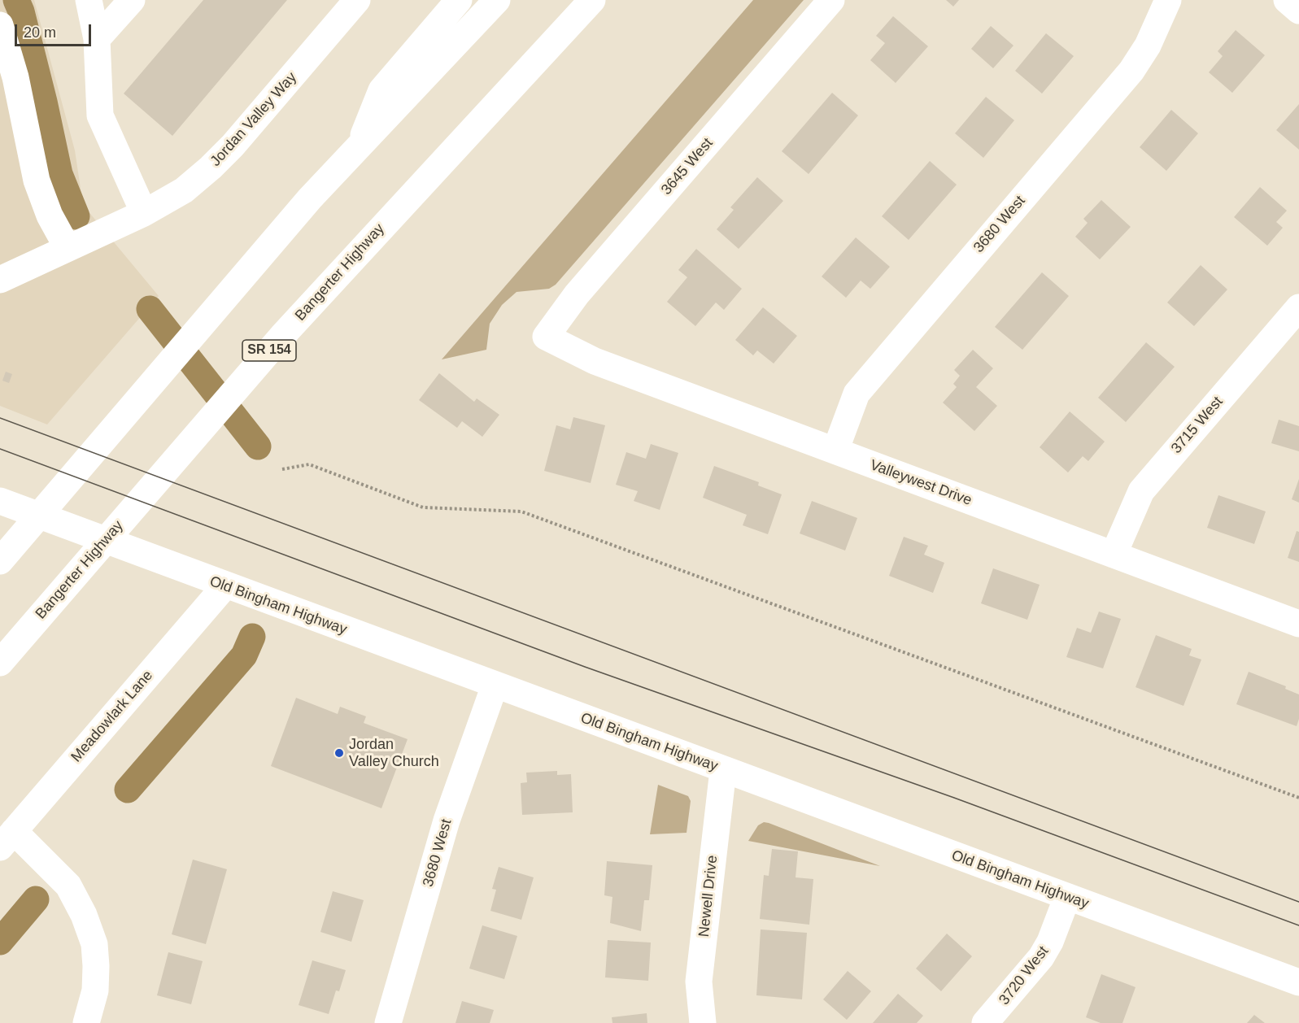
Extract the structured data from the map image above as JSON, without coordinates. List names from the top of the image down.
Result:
{
  "streets": {
    "main road": [
      "Jordan Valley Way",
      "3645 West",
      "3680 West",
      "Bangerter Highway",
      "SR 154",
      "3715 West",
      "Valleywest Drive",
      "Old Bingham Highway",
      "Meadowlark Lane",
      "Newell Drive",
      "3720 West"
    ]
  },
  "crossings": [
    ["3645 West", "Valleywest Drive"],
    ["3680 West", "Valleywest Drive"],
    ["3680 West", "Old Bingham Highway"],
    ["3715 West", "Valleywest Drive"],
    ["Old Bingham Highway", "Meadowlark Lane"],
    ["Old Bingham Highway", "Newell Drive"],
    ["Old Bingham Highway", "3720 West"]
  ],
  "places": ["Jordan Valley Church"],
  "scale_bar": "20 m"
}
